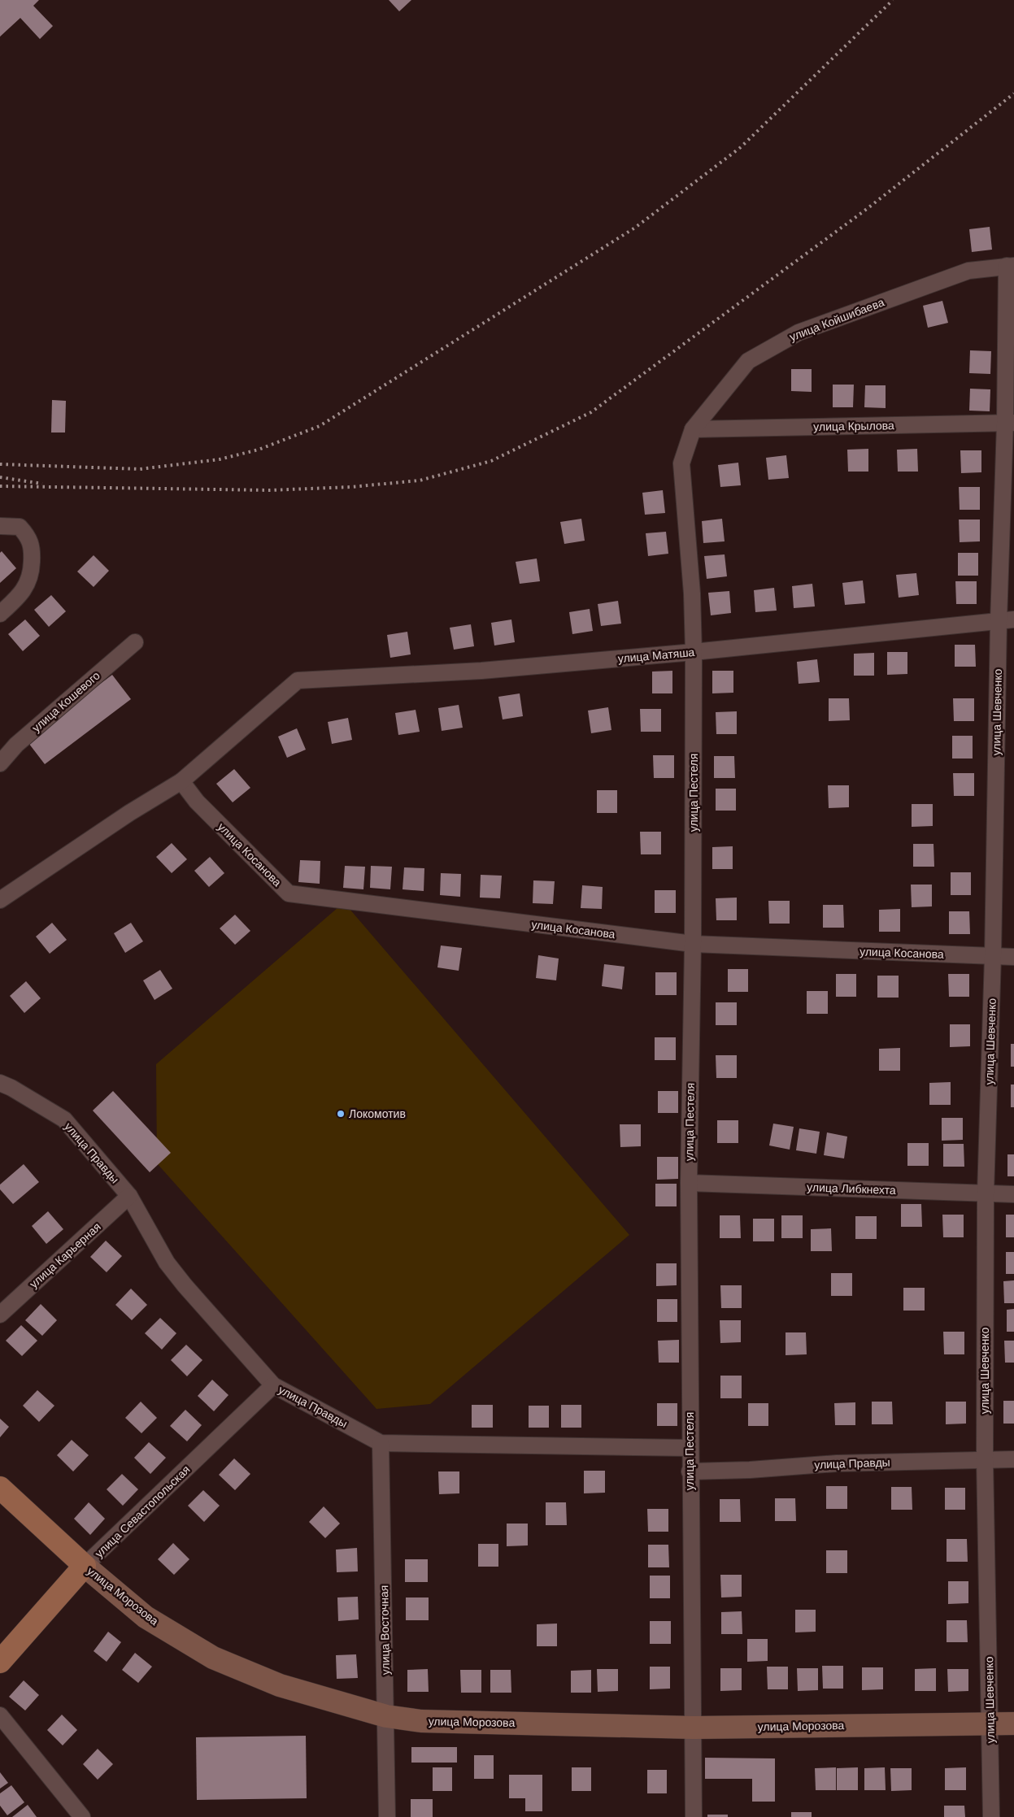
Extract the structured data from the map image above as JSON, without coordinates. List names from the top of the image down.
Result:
{
  "streets": {
    "main road": ["улица Севастопольская", "улица Морозова"],
    "street": [
      "улица Койшибаева",
      "улица Крылова",
      "улица Матяша",
      "улица Кошевого",
      "улица Шевченко",
      "улица Пестеля",
      "улица Косанова",
      "улица Правды",
      "улица Либкнехта",
      "улица Карьерная",
      "улица Восточная"
    ]
  },
  "crossings": [
    ["улица Койшибаева", "улица Крылова"],
    ["улица Койшибаева", "улица Шевченко"],
    ["улица Койшибаева", "улица Пестеля"],
    ["улица Крылова", "улица Шевченко"],
    ["улица Крылова", "улица Пестеля"],
    ["улица Матяша", "улица Шевченко"],
    ["улица Матяша", "улица Пестеля"],
    ["улица Матяша", "улица Косанова"],
    ["улица Шевченко", "улица Косанова"],
    ["улица Шевченко", "улица Правды"],
    ["улица Шевченко", "улица Либкнехта"],
    ["улица Шевченко", "улица Морозова"],
    ["улица Пестеля", "улица Косанова"],
    ["улица Пестеля", "улица Правды"],
    ["улица Пестеля", "улица Либкнехта"],
    ["улица Пестеля", "улица Морозова"],
    ["улица Правды", "улица Карьерная"],
    ["улица Правды", "улица Севастопольская"],
    ["улица Правды", "улица Восточная"],
    ["улица Севастопольская", "улица Морозова"],
    ["улица Морозова", "улица Восточная"]
  ],
  "places": ["Локомотив"]
}
